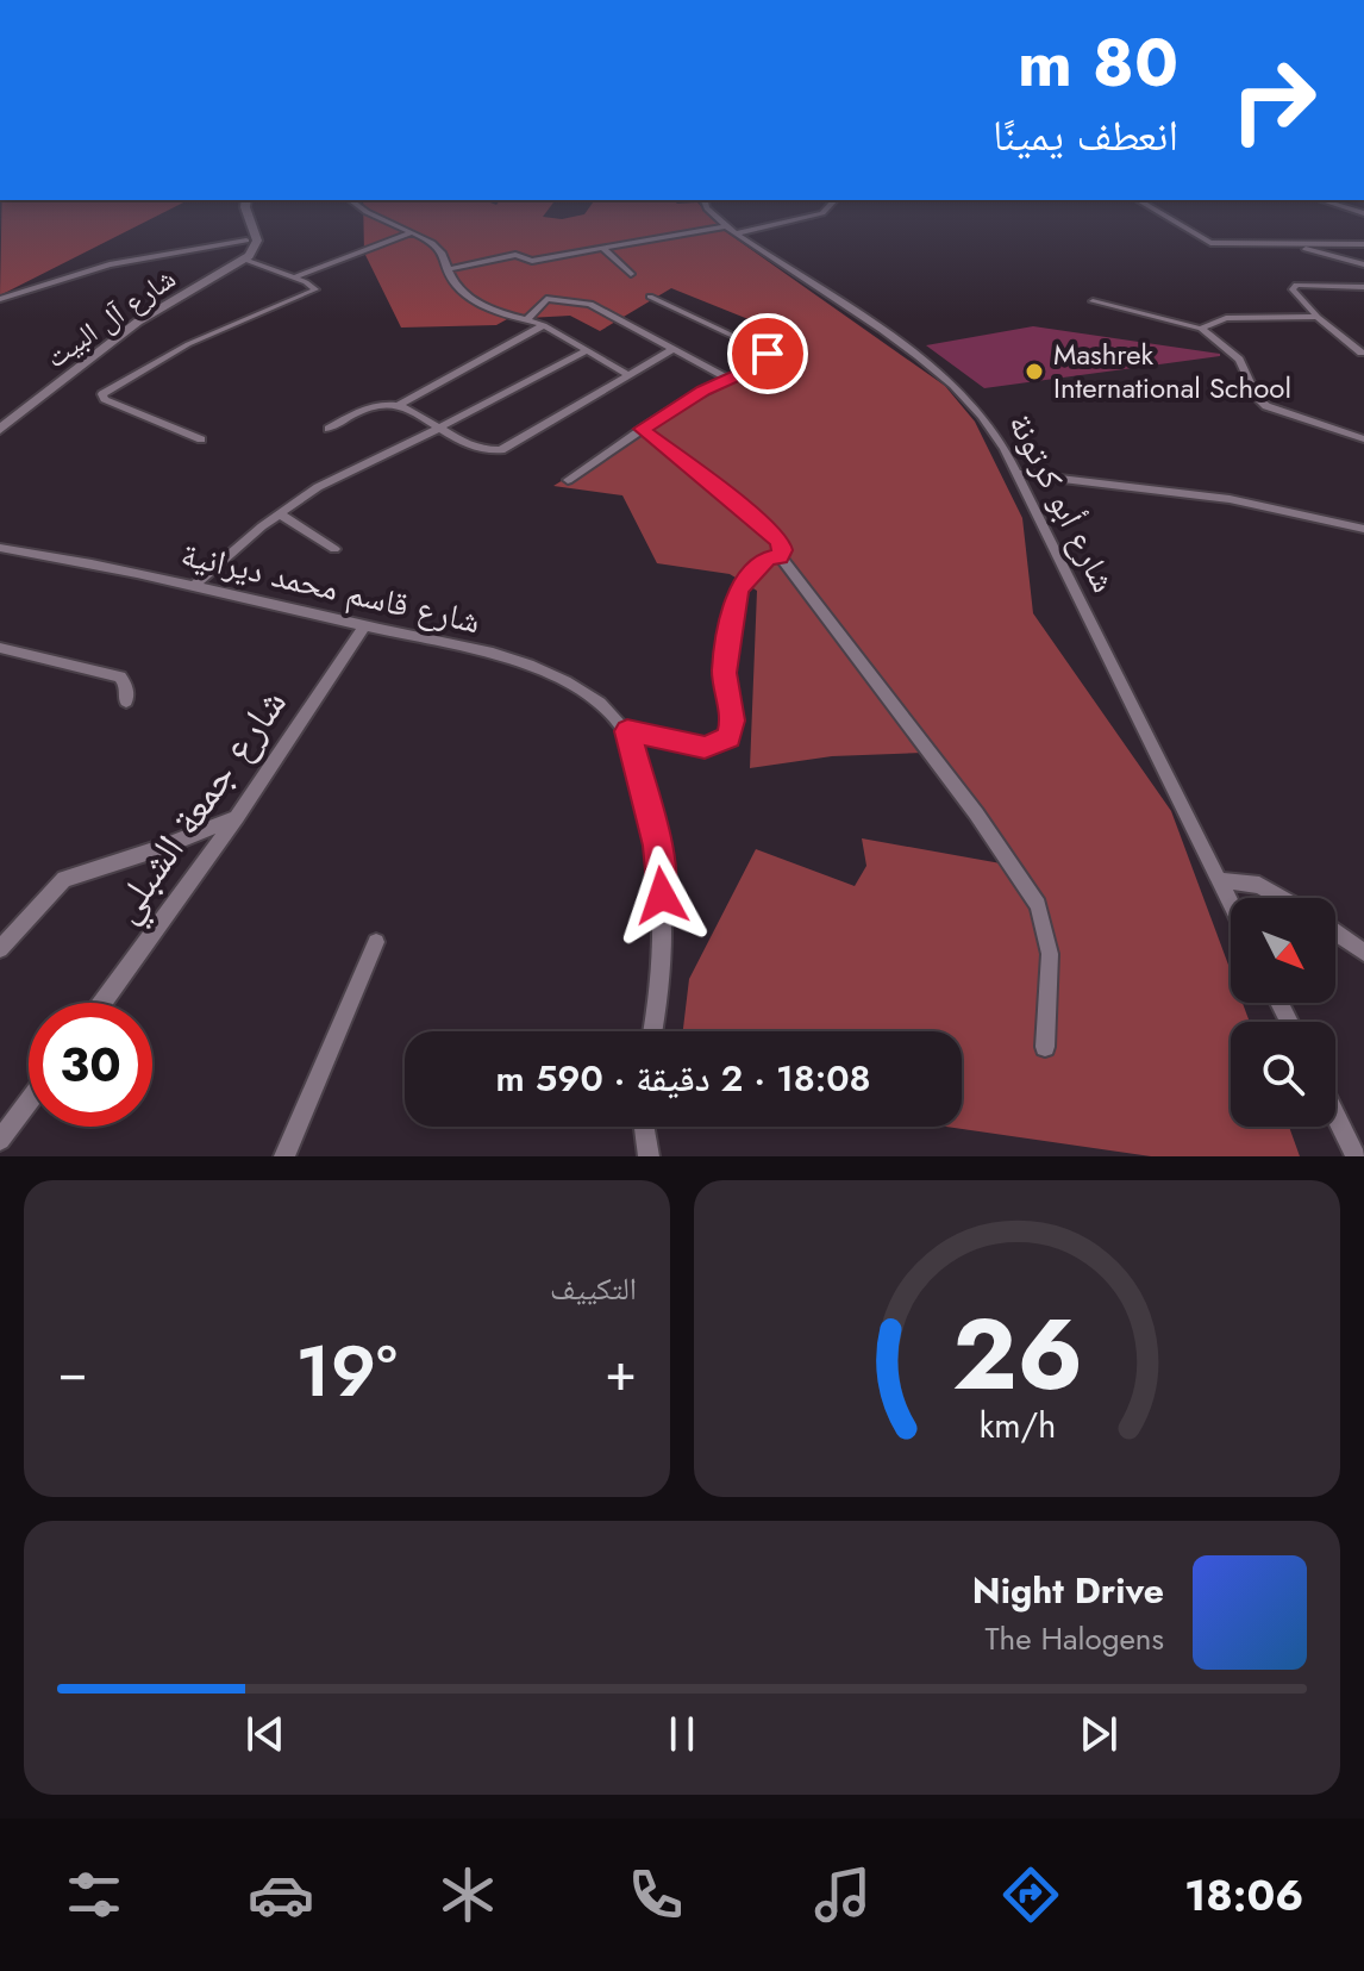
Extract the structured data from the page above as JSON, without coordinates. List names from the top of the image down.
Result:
{
  "streets": {
    "street": [
      "شارع آل البيت",
      "شارع أبو كرتونة",
      "شارع قاسم محمد ديرانية",
      "شارع جمعة الشبلي"
    ]
  },
  "crossings": [
    ["شارع قاسم محمد ديرانية", "شارع جمعة الشبلي"]
  ],
  "places": ["Mashrek International School"],
  "north": "bottom right",
  "page": {
    "turn": ["80 m", "انعطف يمينًا"],
    "limit": "30",
    "trip": "18:08 · 2 دقيقة · 590 m",
    "tile": "التكييف",
    "heat": ["−", "19°", "+"],
    "song": ["Night Drive", "The Halogens"],
    "tabs": "18:06",
    "gauge": ["26", "km/h"]
  }
}
